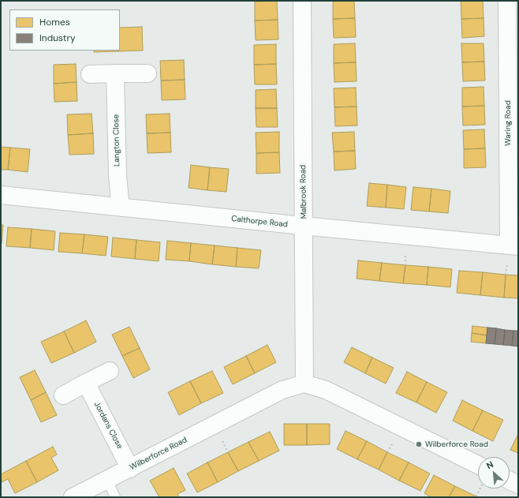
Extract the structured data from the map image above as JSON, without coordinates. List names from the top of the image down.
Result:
{
  "streets": {
    "street": [
      "Waring Road",
      "Langton Close",
      "Malbrook Road",
      "Calthorpe Road",
      "Jordans Close",
      "Wilberforce Road"
    ]
  },
  "crossings": [
    ["Waring Road", "Calthorpe Road"],
    ["Langton Close", "Calthorpe Road"],
    ["Malbrook Road", "Calthorpe Road"],
    ["Malbrook Road", "Wilberforce Road"],
    ["Jordans Close", "Wilberforce Road"]
  ],
  "places": ["Wilberforce Road"],
  "legend": ["Homes", "Industry"],
  "north": "top left"
}
